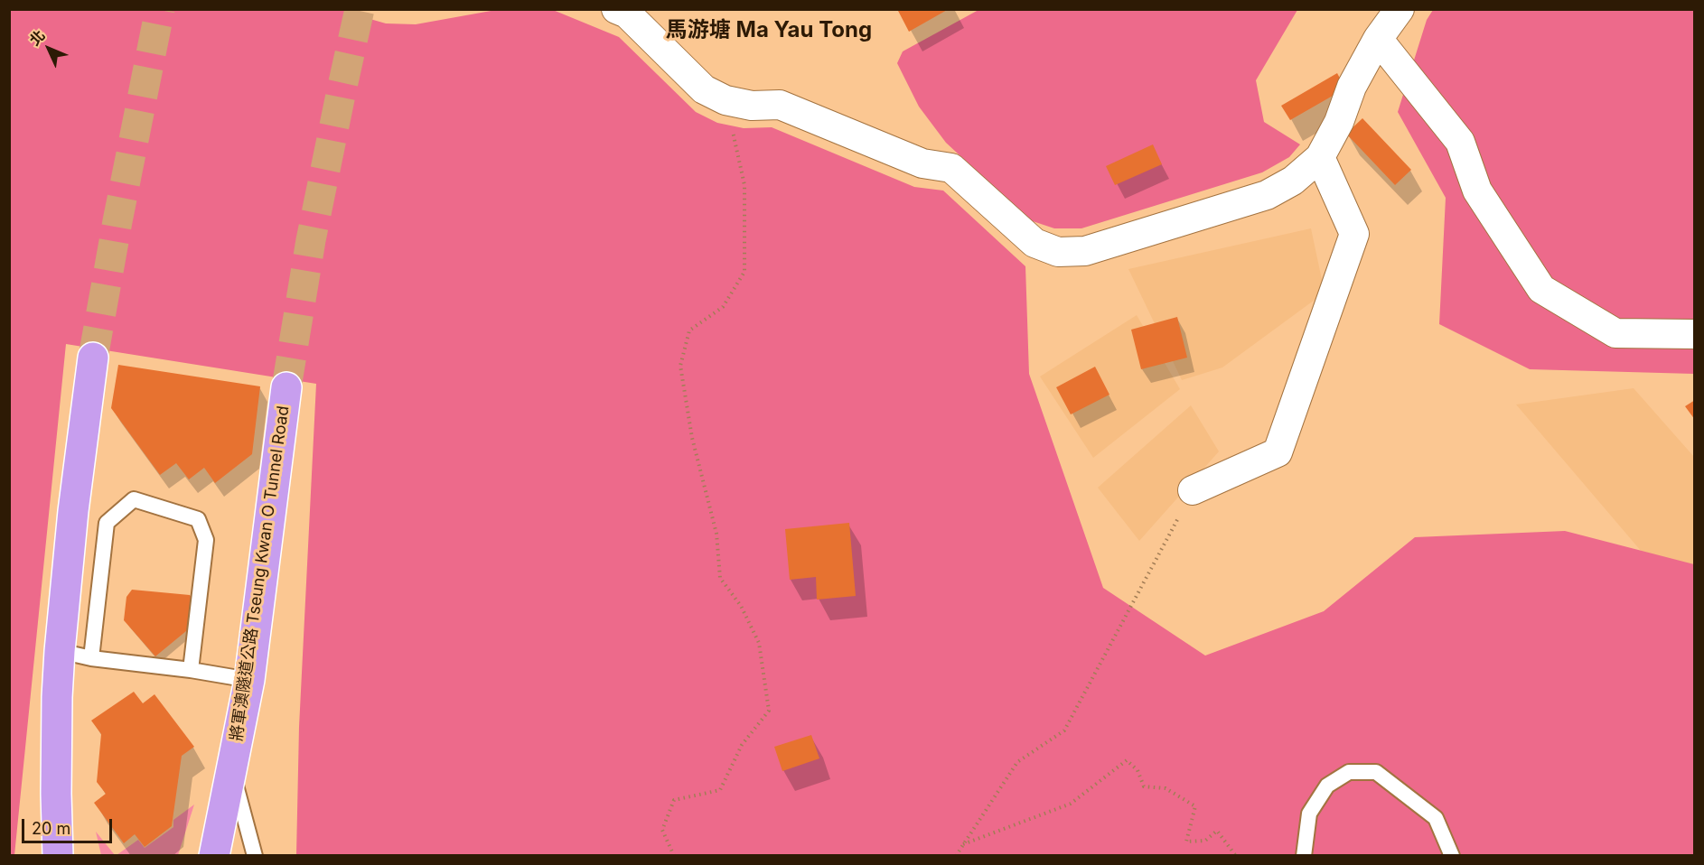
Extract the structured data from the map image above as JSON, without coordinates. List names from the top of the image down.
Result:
{
  "streets": {
    "highway": ["將軍澳隧道公路 Tseung Kwan O Tunnel Road"]
  },
  "districts": ["馬游塘 Ma Yau Tong"],
  "scale_bar": "20 m",
  "north": "top left"
}
